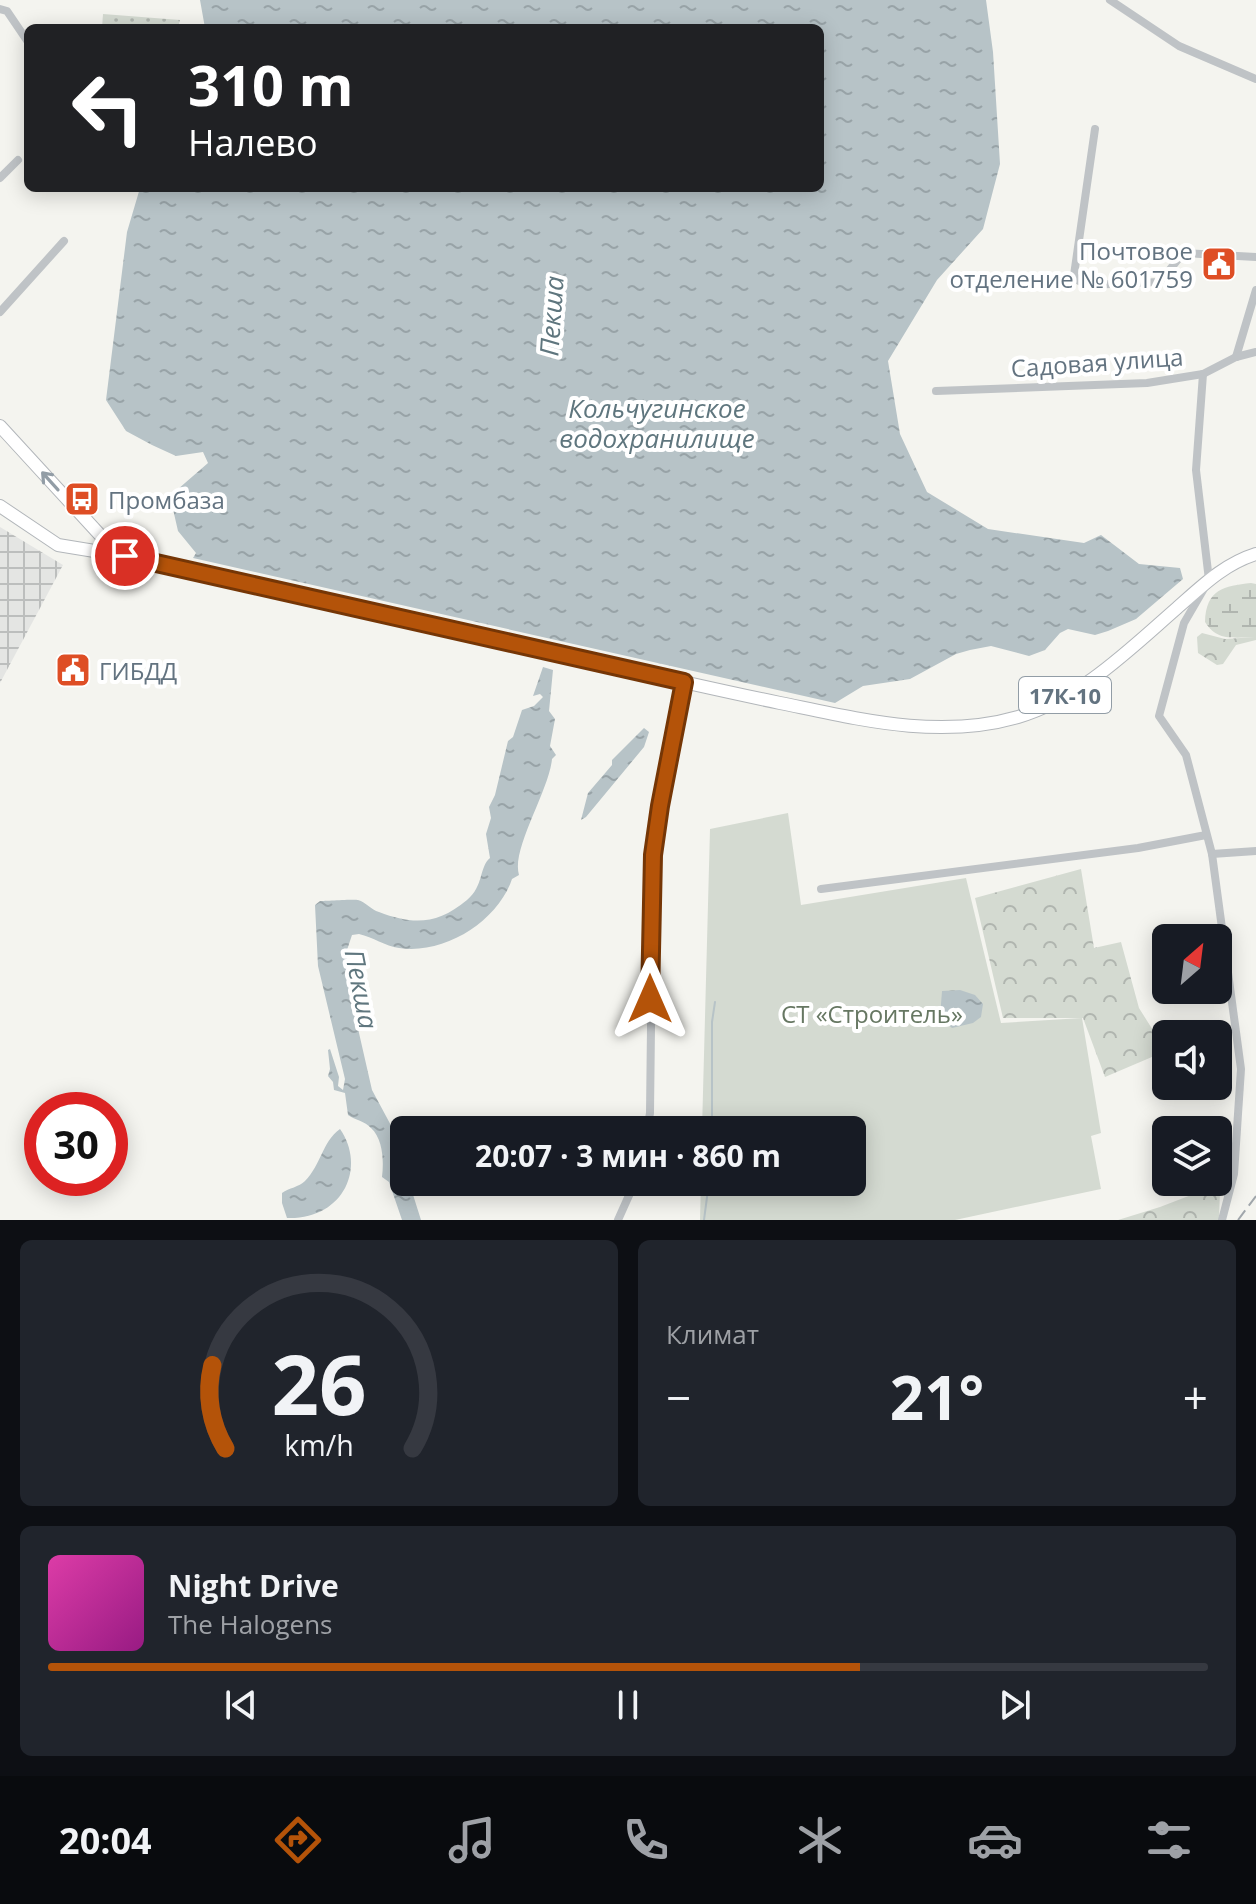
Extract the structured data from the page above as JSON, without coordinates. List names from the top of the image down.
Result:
{
  "streets": {
    "main road": ["17К-10"],
    "street": ["Садовая улица"]
  },
  "water": ["Пекша", "Кольчугинское водохранилище"],
  "parks": ["СТ «Строитель»"],
  "places": {
    "public building": ["Почтовое отделение № 601759", "ГИБДД"],
    "bus stop": ["Промбаза"]
  },
  "north": "top right",
  "page": {
    "turn": ["310 m", "Налево"],
    "limit": "30",
    "trip": "20:07 · 3 мин · 860 m",
    "tile": "Климат",
    "heat": ["−", "21°", "+"],
    "song": ["Night Drive", "The Halogens"],
    "tabs": "20:04",
    "gauge": ["26", "km/h"]
  }
}
